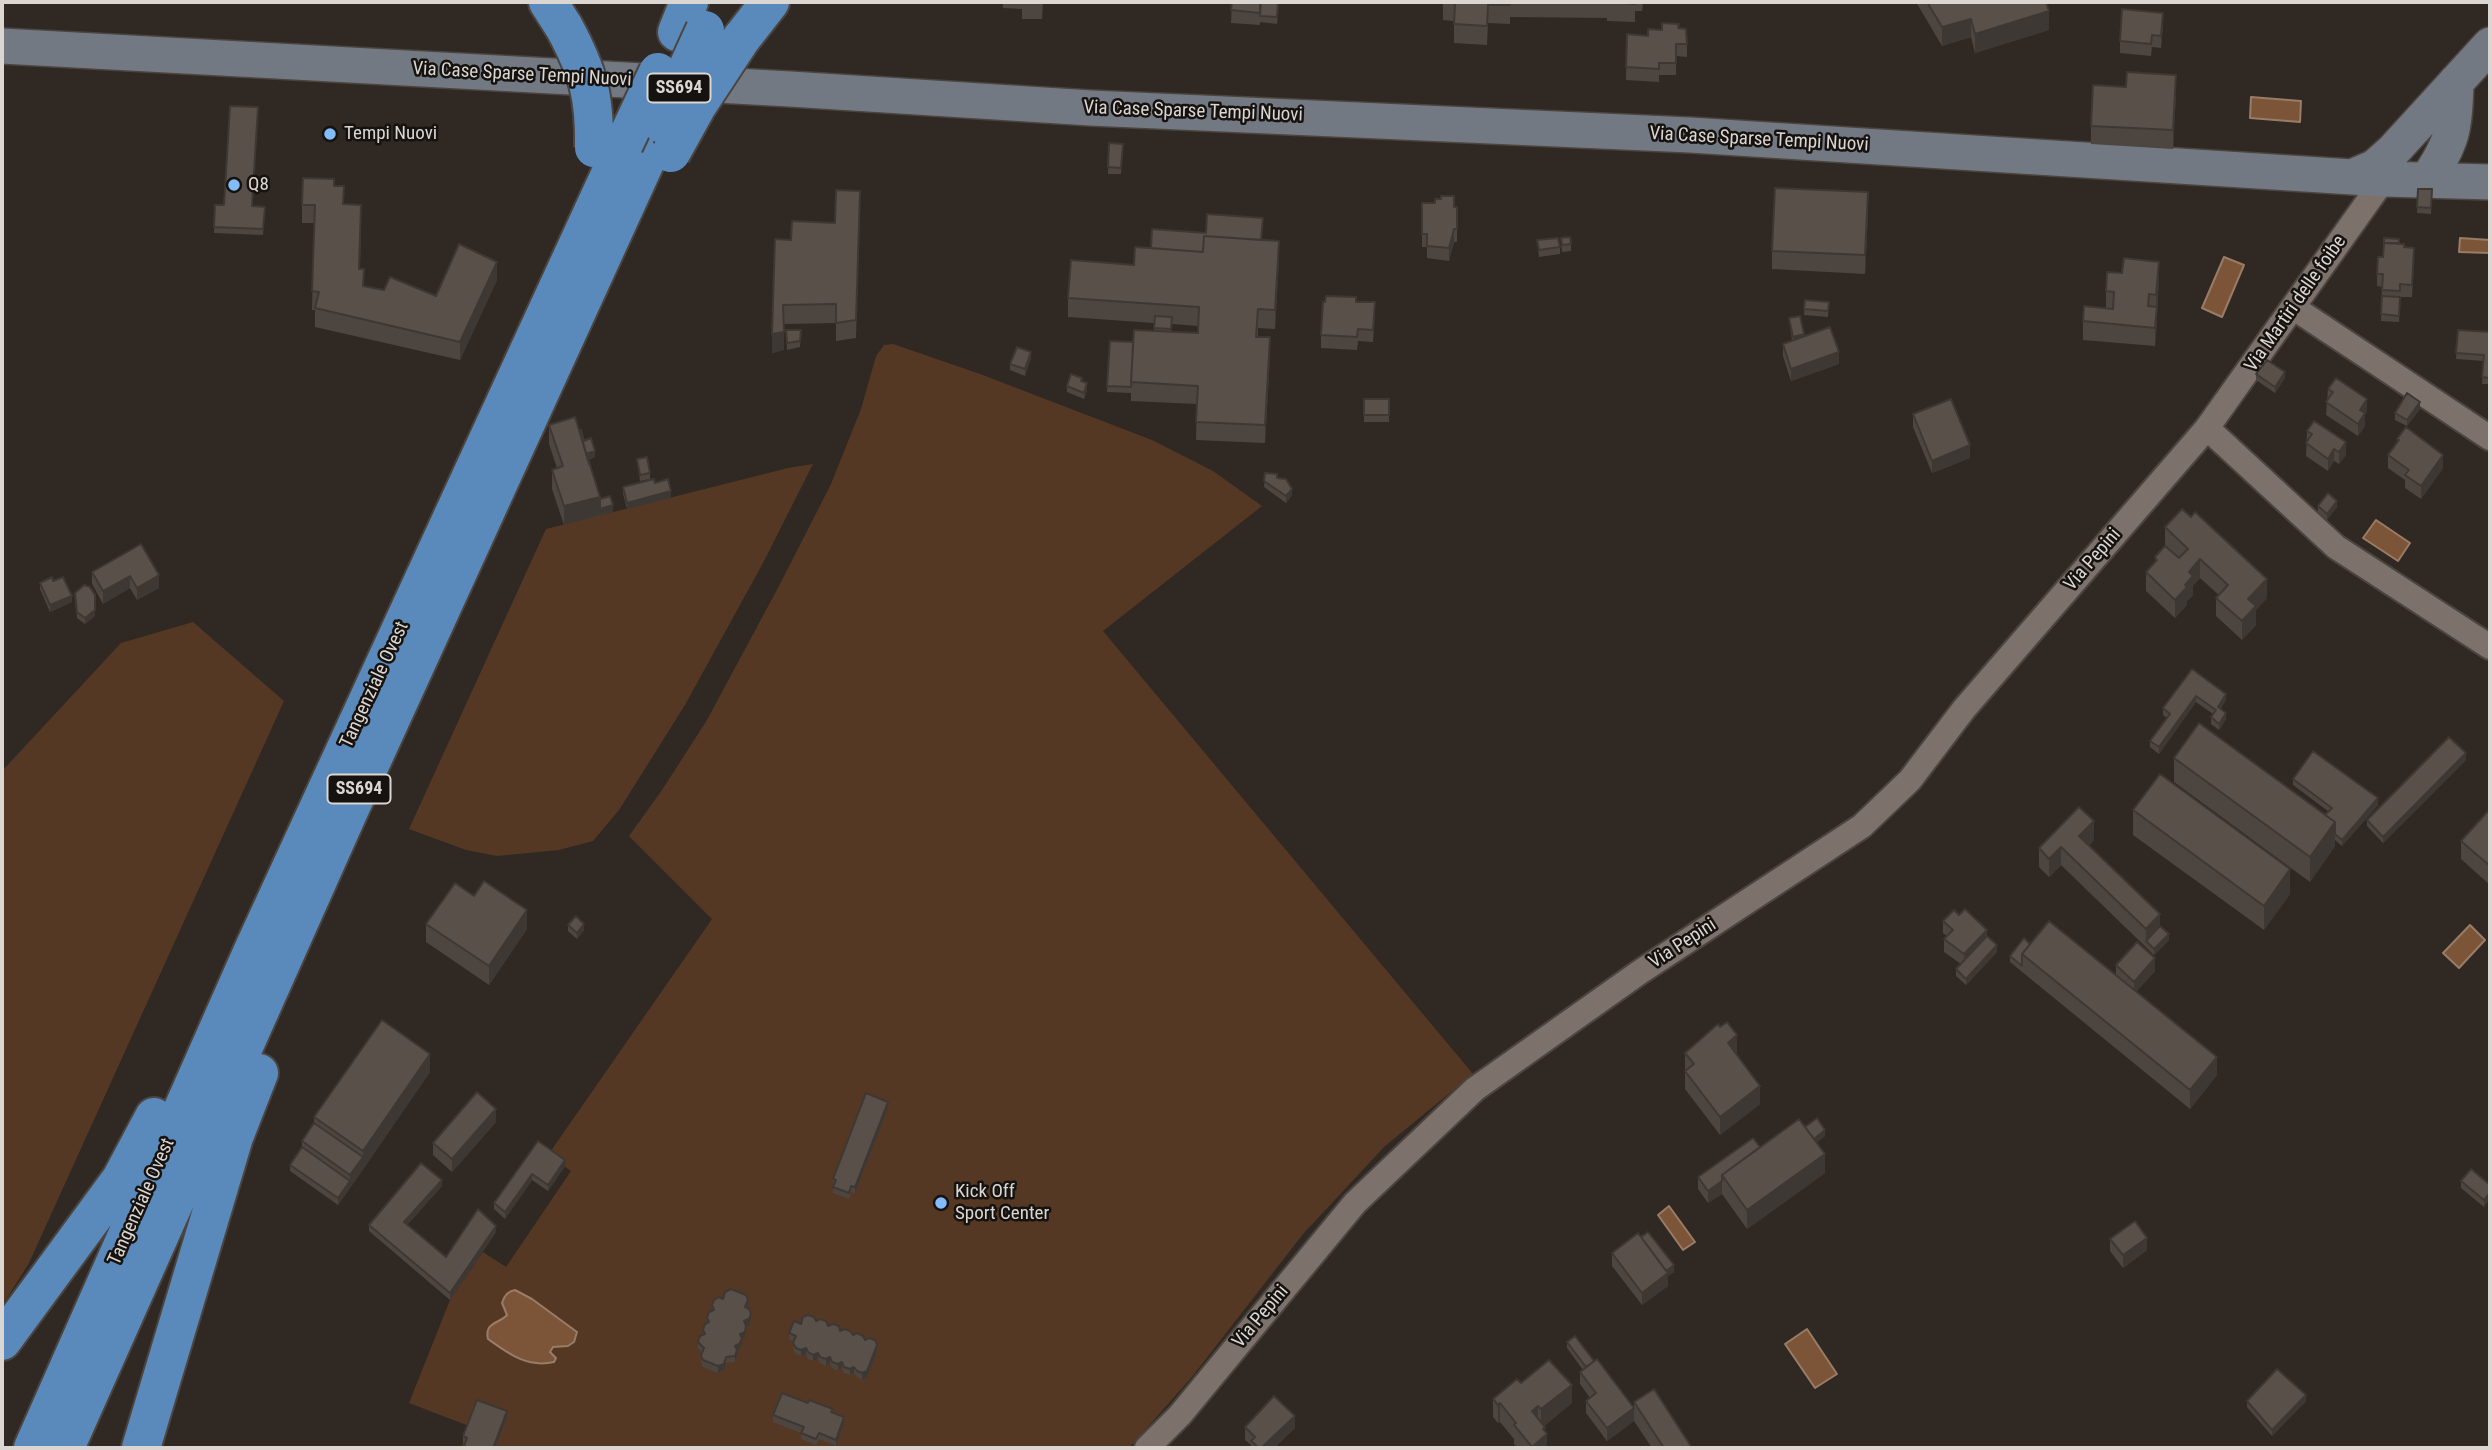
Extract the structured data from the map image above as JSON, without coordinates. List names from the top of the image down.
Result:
{
  "streets": {
    "highway": ["SS694", "Tangenziale Ovest"],
    "street": ["Via Case Sparse Tempi Nuovi", "Via Martiri delle foibe", "Via Pepini"]
  },
  "crossings": [
    ["Via Case Sparse Tempi Nuovi", "Via Martiri delle foibe"],
    ["Via Martiri delle foibe", "Via Pepini"]
  ],
  "places": ["Tempi Nuovi", "Q8", "Kick Off Sport Center"]
}
